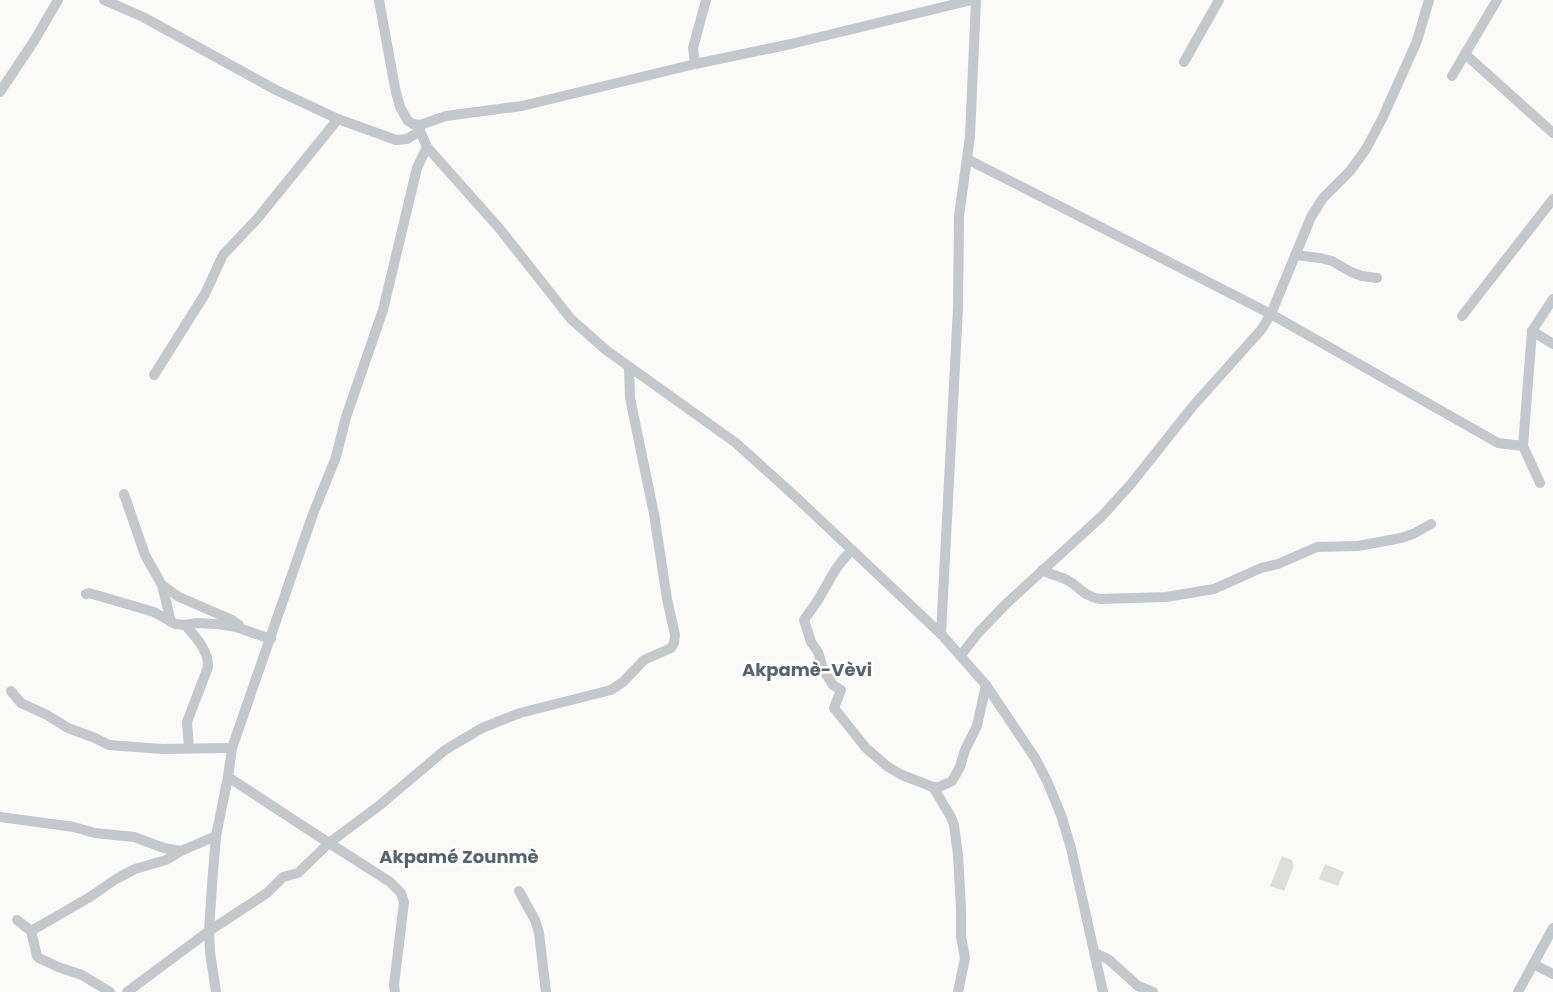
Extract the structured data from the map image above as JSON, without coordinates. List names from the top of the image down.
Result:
{
  "districts": ["Akpamè-Vèvi", "Akpamé Zounmè"]
}
